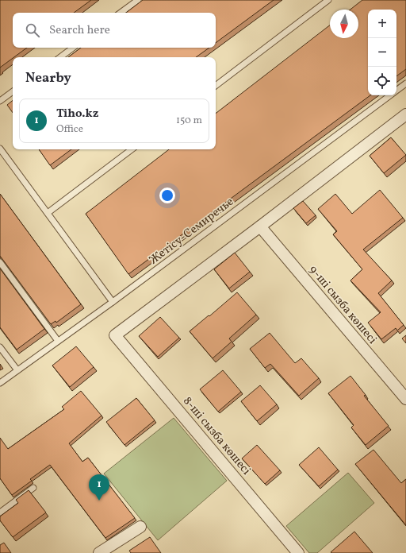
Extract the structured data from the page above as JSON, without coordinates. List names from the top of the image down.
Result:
{
  "streets": {
    "street": ["9-ші сызба көшесі", "8-ші сызба көшесі"],
    "lane": ["Жетісу-Семиречье"]
  },
  "crossings": [
    ["9-ші сызба көшесі", "8-ші сызба көшесі"]
  ],
  "north": "bottom",
  "page": {
    "map_buttons": ["+", "−"],
    "search": "Search here",
    "heading": "Nearby",
    "list": [
      {
        "mark": "1",
        "name": "Tiho.kz",
        "note": "Office",
        "value": "150 m"
      }
    ],
    "pins": "1"
  }
}
